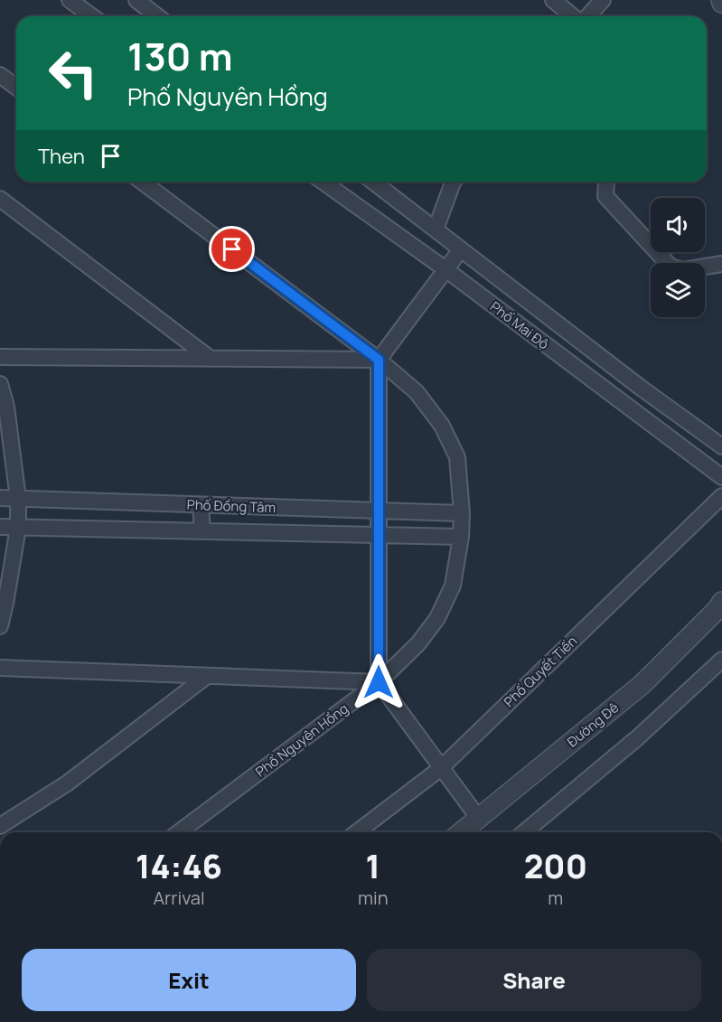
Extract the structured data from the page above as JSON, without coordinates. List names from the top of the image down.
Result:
{
  "streets": {
    "street": [
      "Phố Mai Độ",
      "Phố Đồng Tâm",
      "Phố Quyết Tiến",
      "Đường Đê",
      "Phố Nguyên Hồng"
    ]
  },
  "crossings": [
    ["Phố Đồng Tâm", "Phố Nguyên Hồng"]
  ],
  "page": {
    "turn": ["130 m", "Phố Nguyên Hồng"],
    "then": "Then",
    "eta": [
      "14:46",
      "Arrival",
      "1",
      "min",
      "200",
      "m"
    ],
    "buttons": ["Exit", "Share"]
  }
}
